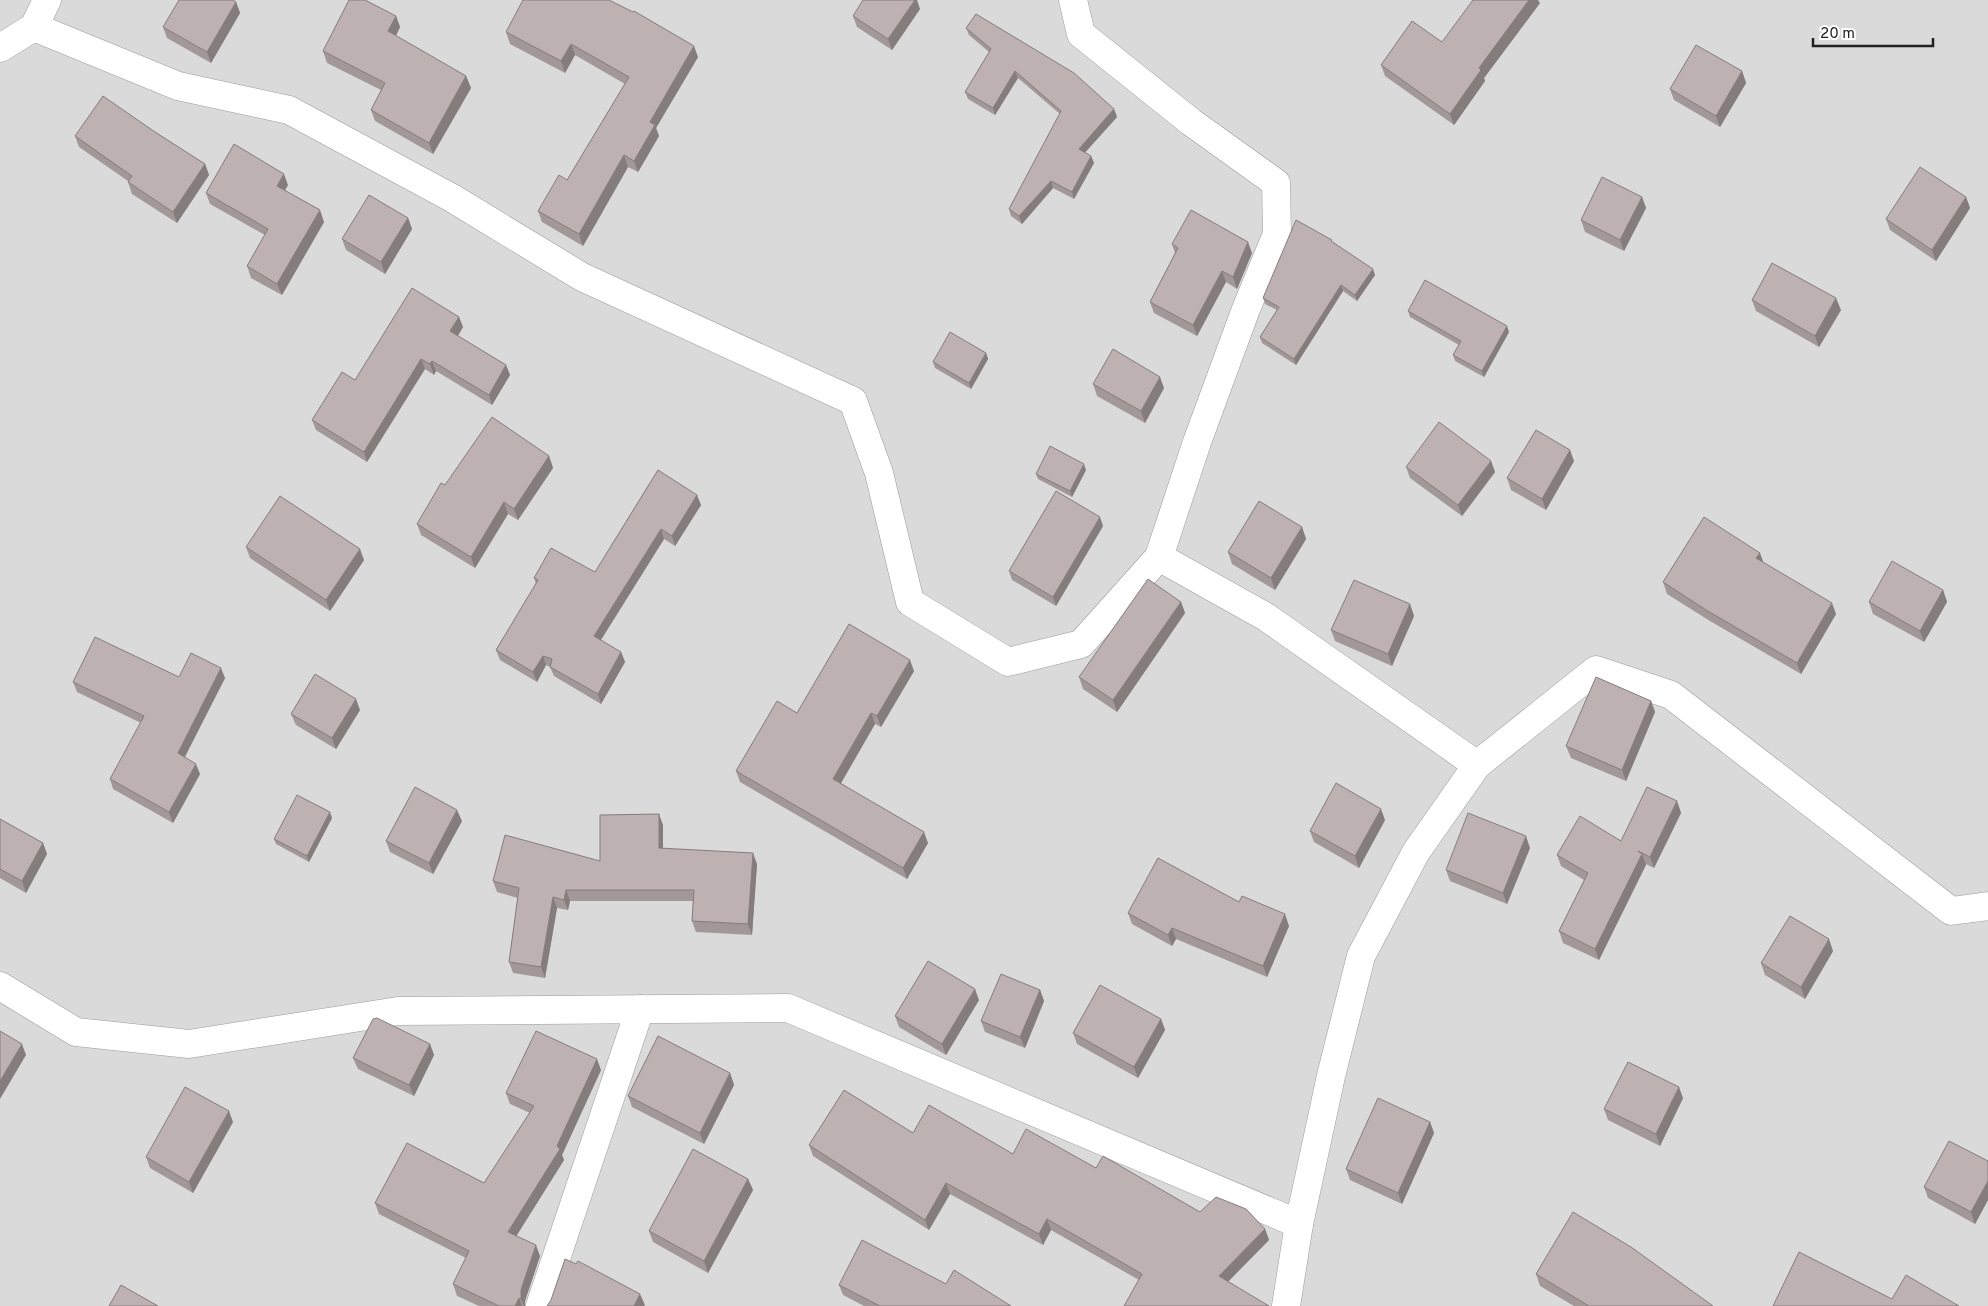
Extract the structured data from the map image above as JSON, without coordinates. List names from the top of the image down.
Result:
{
  "scale_bar": "20 m"
}
